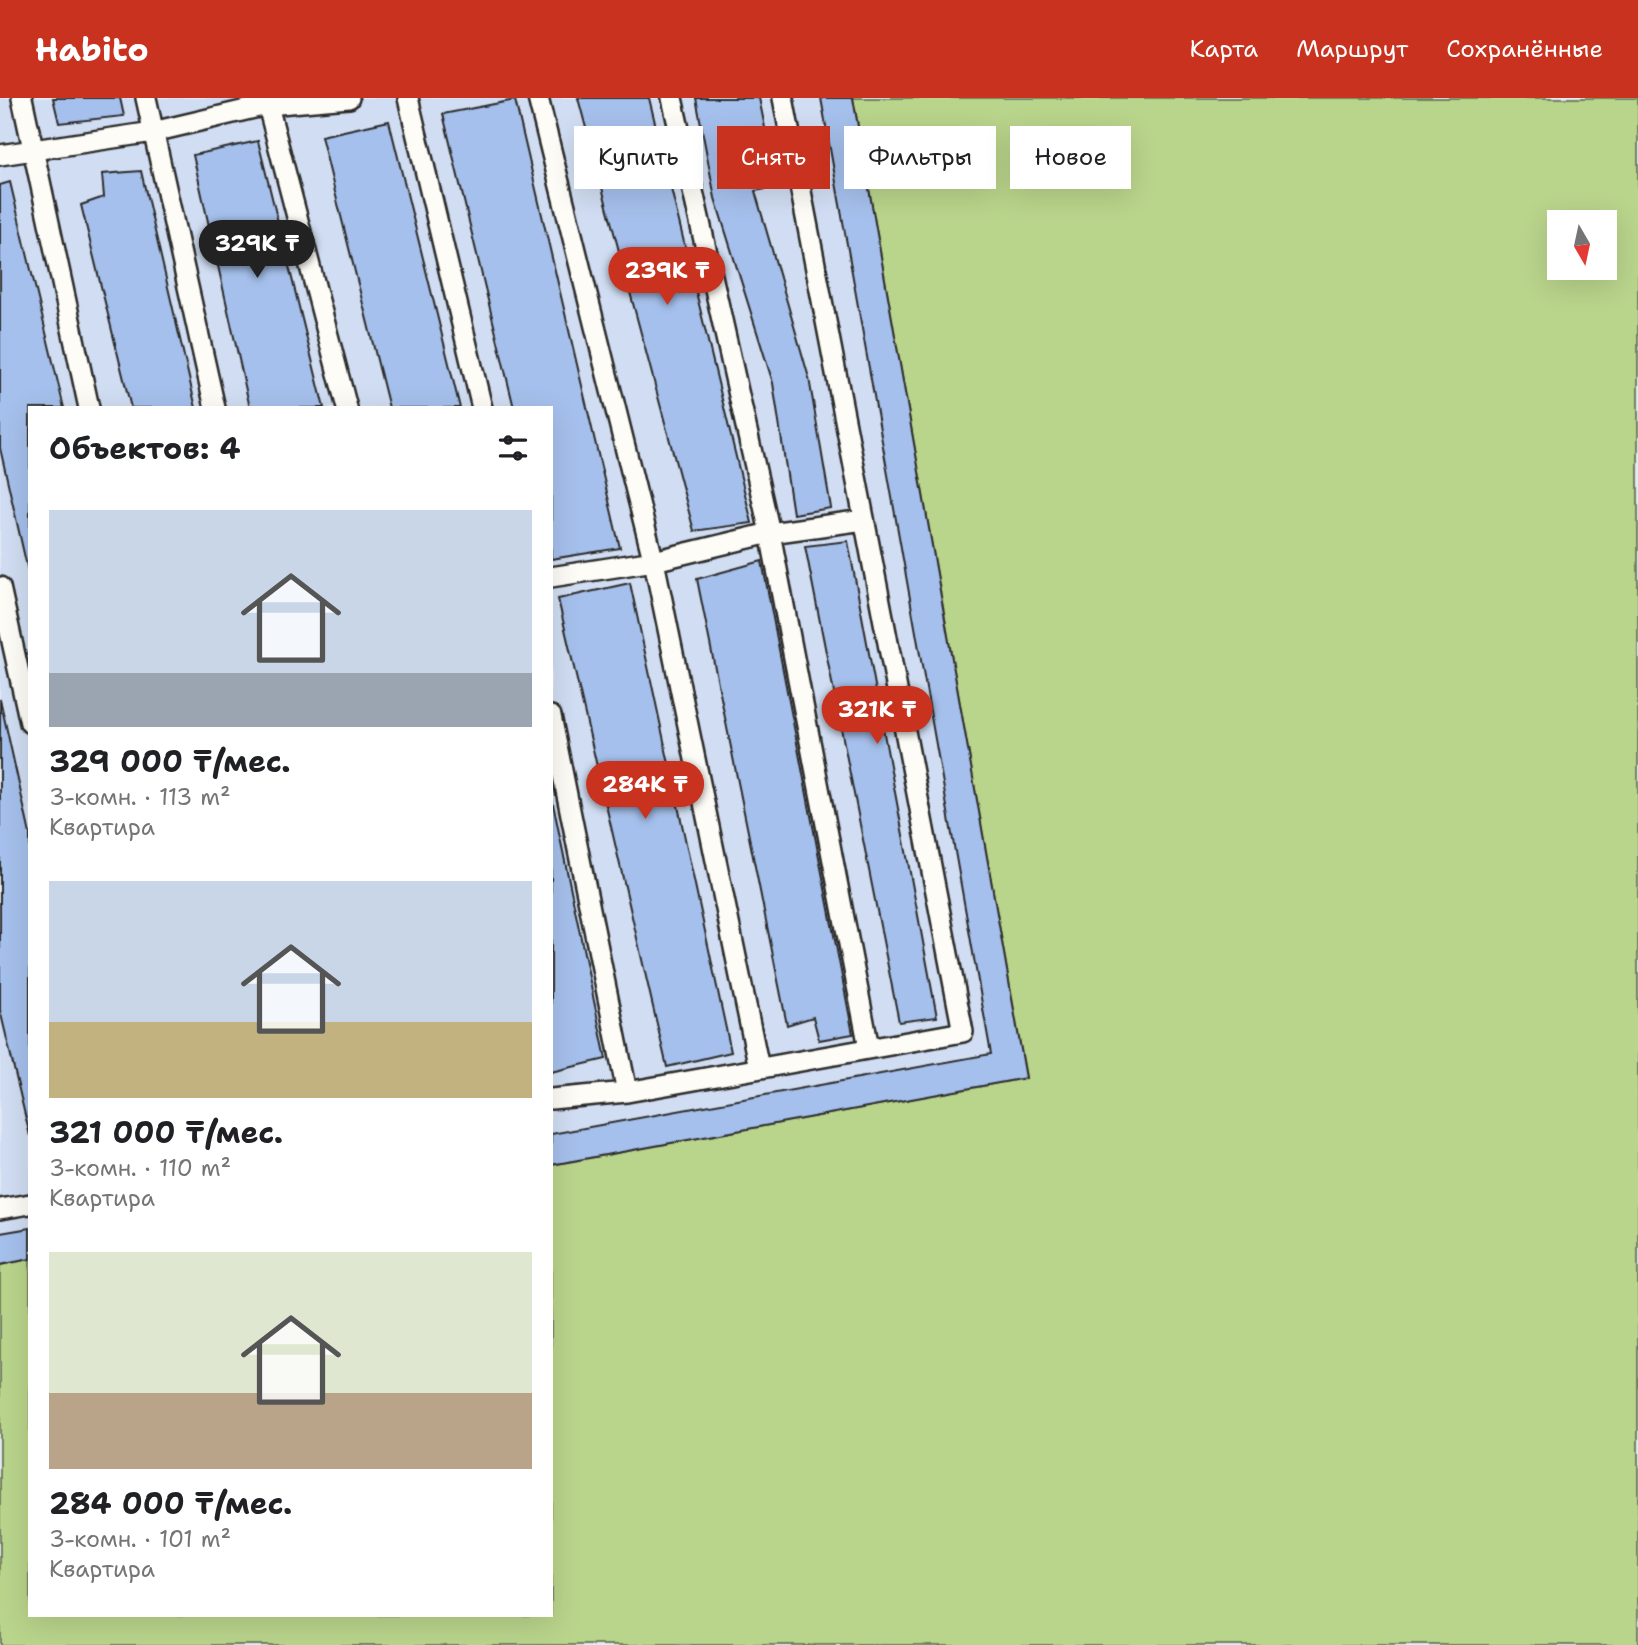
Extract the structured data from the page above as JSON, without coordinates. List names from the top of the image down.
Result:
{
  "north": "bottom",
  "page": {
    "header": "Habito",
    "nav": ["Карта", "Маршрут", "Сохранённые"],
    "chip": [
      "Купить",
      "Снять",
      "Фильтры",
      "Новое"
    ],
    "price": [
      "329K ₸",
      "239K ₸",
      "321K ₸",
      "284K ₸"
    ],
    "heading": "Объектов: 4",
    "list": [
      {
        "name": "329 000 ₸/мес.",
        "note": "3-комн. · 113 m² · Квартира"
      },
      {
        "name": "321 000 ₸/мес.",
        "note": "3-комн. · 110 m² · Квартира"
      },
      {
        "name": "284 000 ₸/мес.",
        "note": "3-комн. · 101 m² · Квартира"
      }
    ]
  }
}
